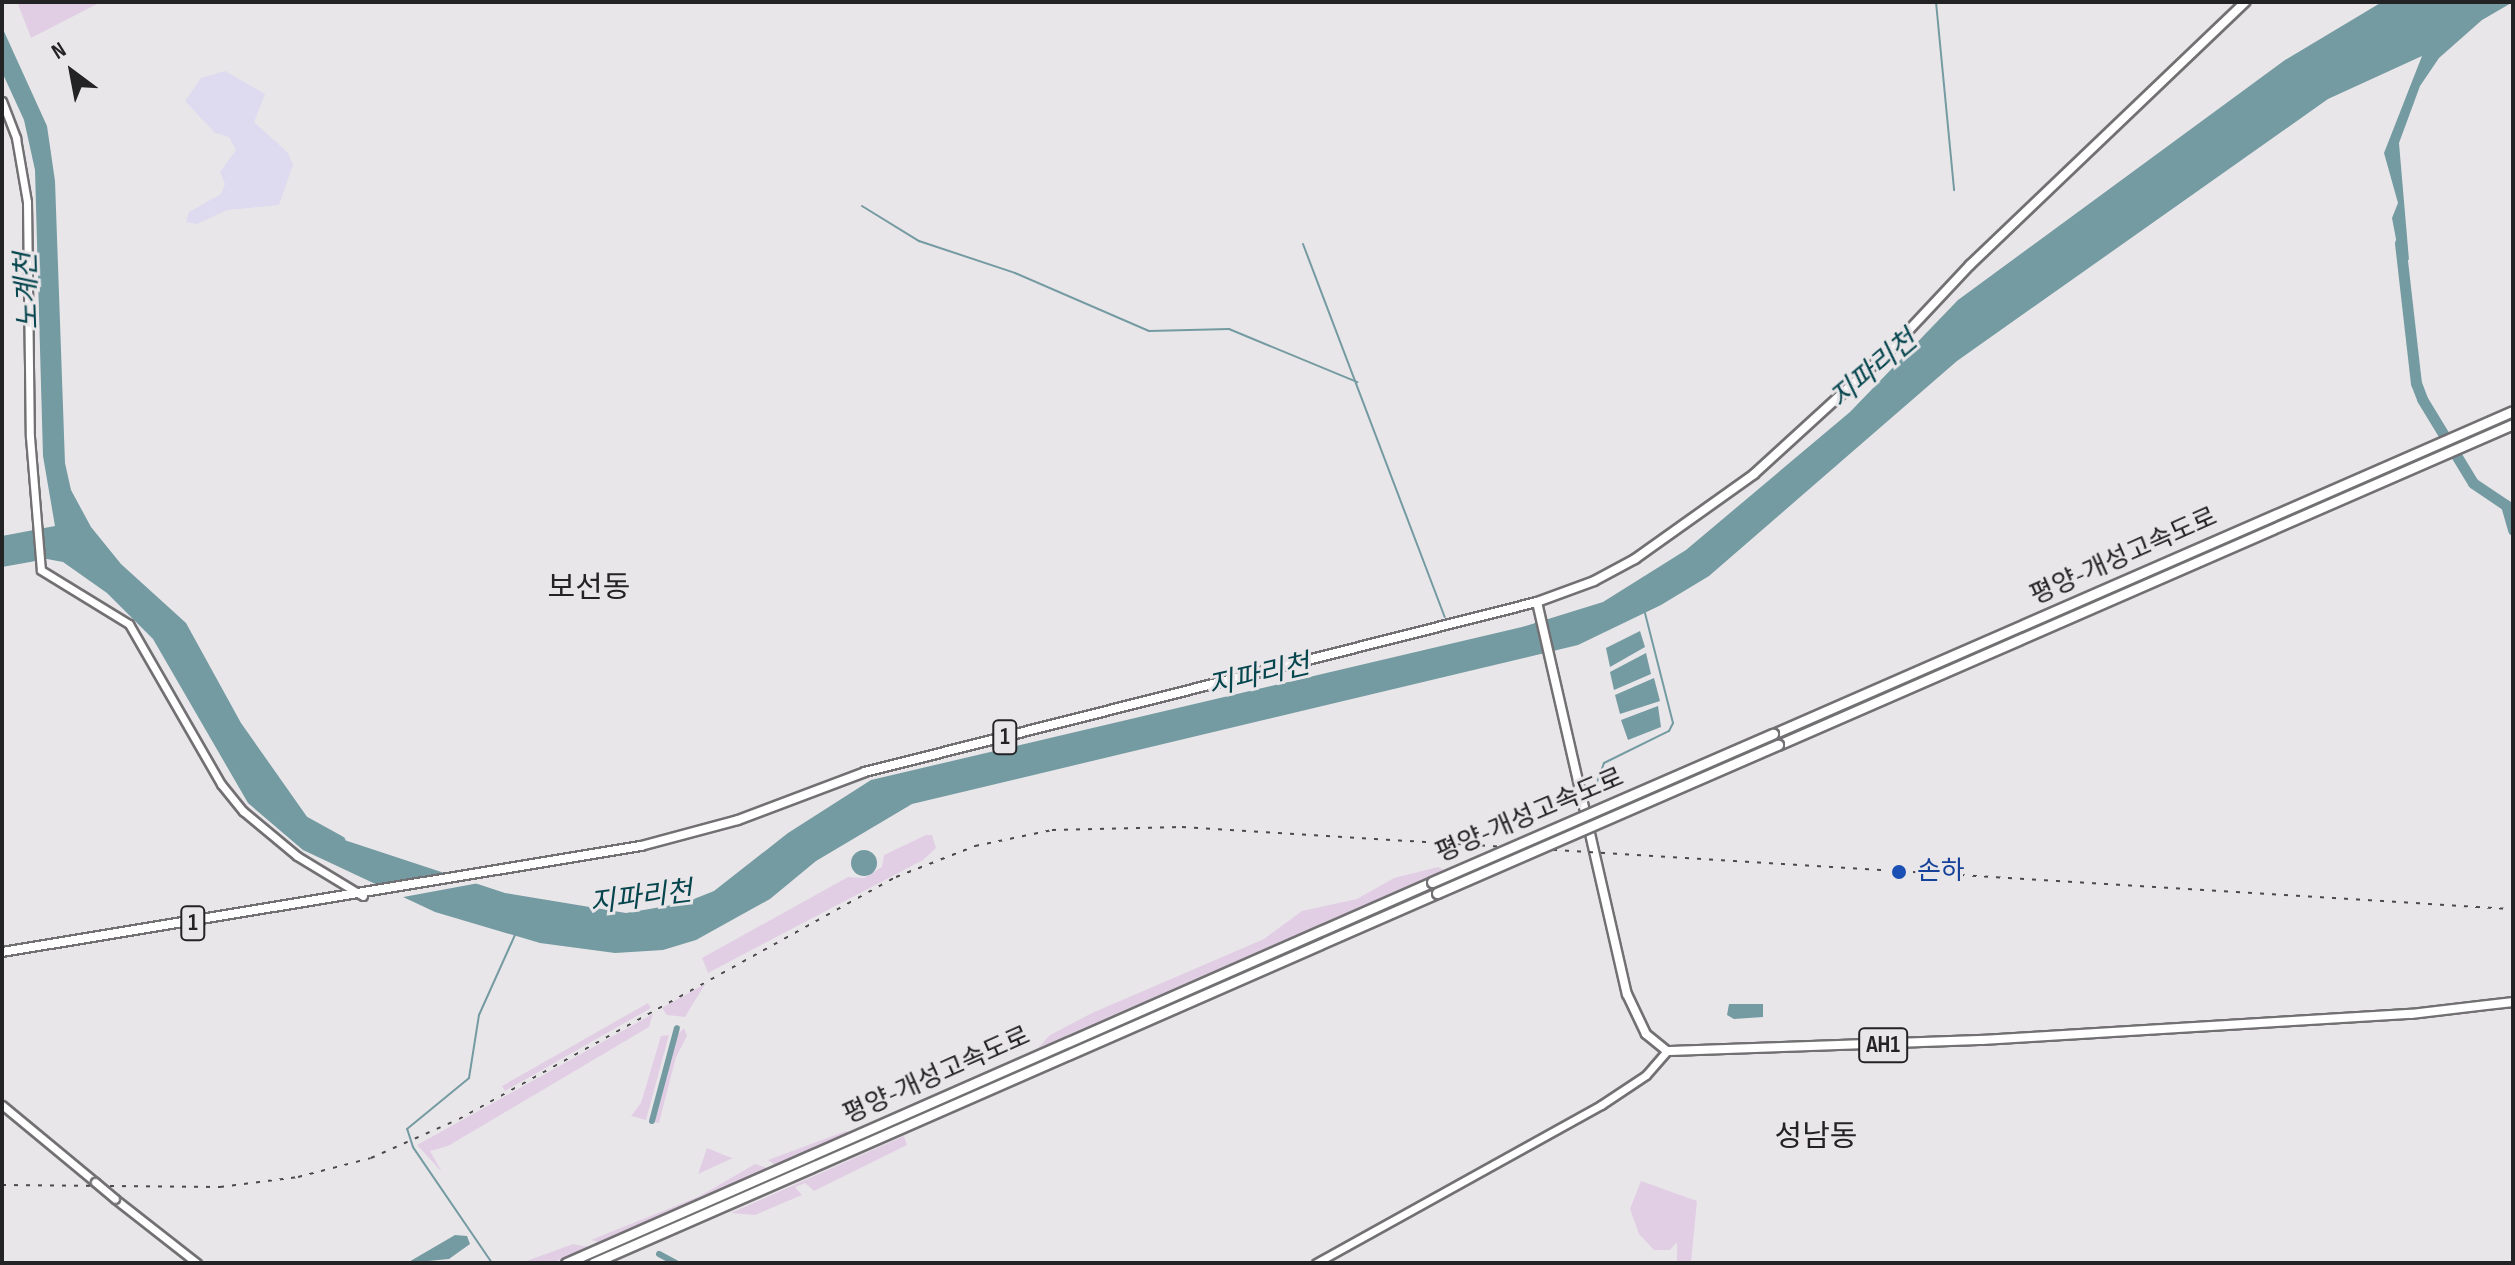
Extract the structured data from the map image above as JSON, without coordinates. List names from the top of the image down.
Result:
{
  "streets": {
    "highway": ["평양-개성고속도로"],
    "main road": ["1", "AH1"]
  },
  "districts": ["보선동", "성남동"],
  "water": ["노계천", "지파리천"],
  "places": ["손하"],
  "north": "top left"
}
